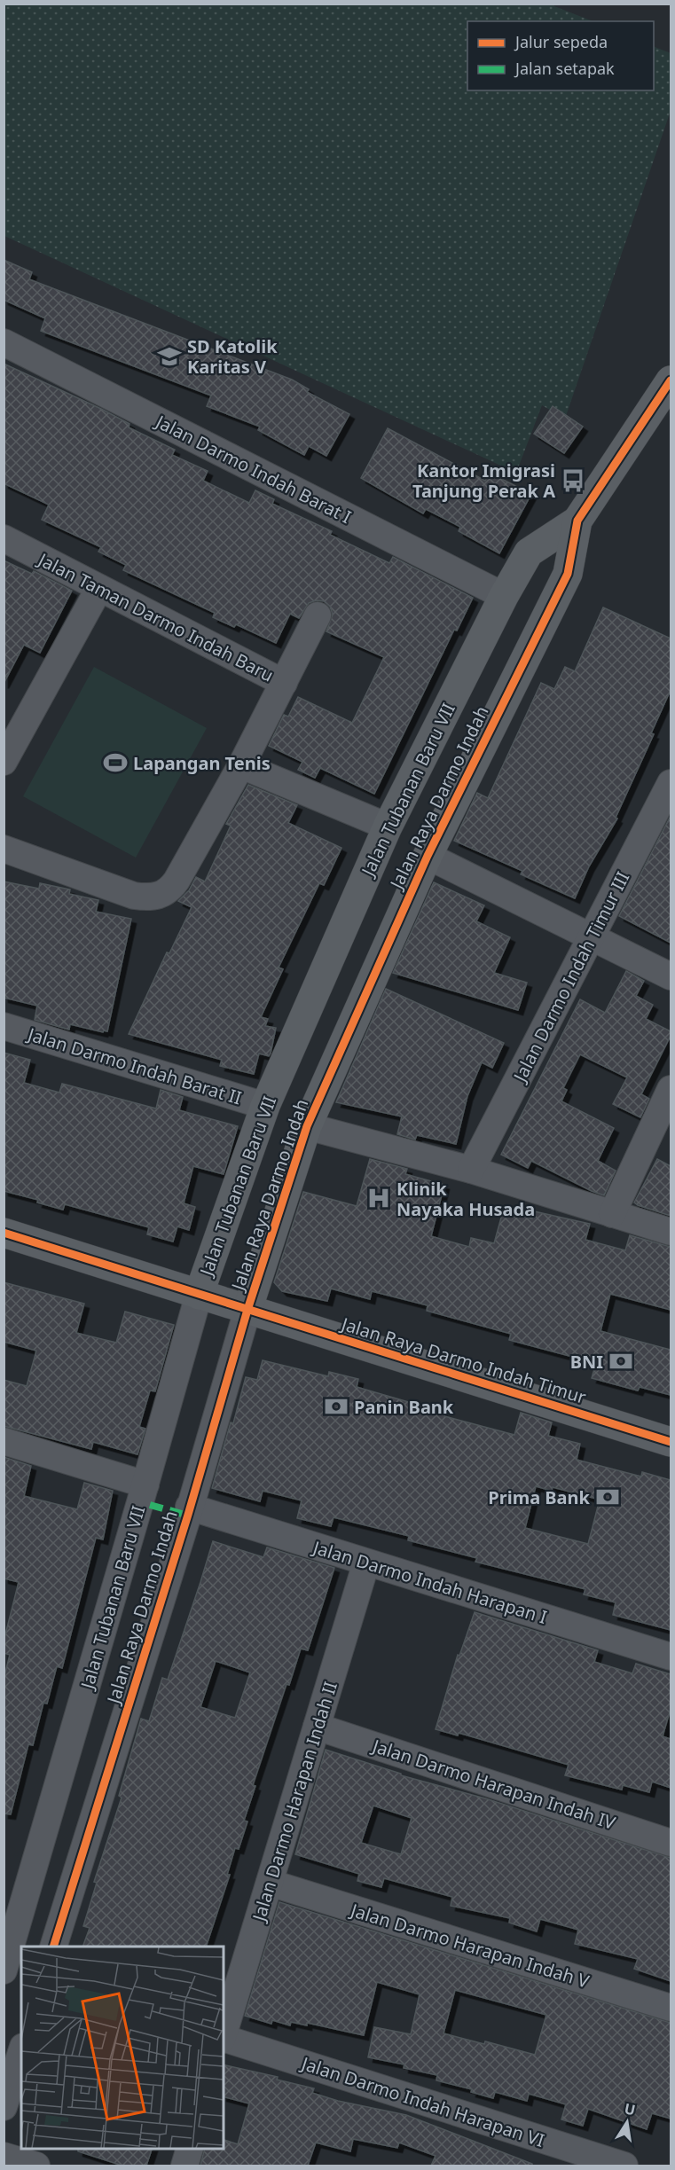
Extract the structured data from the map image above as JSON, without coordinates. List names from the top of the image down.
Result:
{
  "streets": {
    "street": [
      "Jalan Darmo Indah Barat I",
      "Jalan Taman Darmo Indah Baru",
      "Jalan Tubanan Baru VII",
      "Jalan Raya Darmo Indah",
      "Jalan Darmo Indah Timur III",
      "Jalan Darmo Indah Barat II",
      "Jalan Raya Darmo Indah Timur",
      "Jalan Darmo Indah Harapan I",
      "Jalan Darmo Harapan Indah IV",
      "Jalan Darmo Harapan Indah II",
      "Jalan Darmo Harapan Indah V",
      "Jalan Darmo Indah Harapan VI"
    ]
  },
  "crossings": [
    ["Jalan Darmo Indah Barat I", "Jalan Tubanan Baru VII"],
    ["Jalan Tubanan Baru VII", "Jalan Raya Darmo Indah"],
    ["Jalan Tubanan Baru VII", "Jalan Darmo Indah Barat II"],
    ["Jalan Tubanan Baru VII", "Jalan Raya Darmo Indah Timur"],
    ["Jalan Raya Darmo Indah", "Jalan Raya Darmo Indah Timur"],
    ["Jalan Raya Darmo Indah", "Jalan Darmo Indah Harapan I"],
    ["Jalan Darmo Indah Harapan I", "Jalan Darmo Harapan Indah II"],
    ["Jalan Darmo Harapan Indah IV", "Jalan Darmo Harapan Indah II"],
    ["Jalan Darmo Harapan Indah II", "Jalan Darmo Harapan Indah V"]
  ],
  "places": {
    "school or university": ["SD Katolik Karitas V"],
    "bus stop": ["Kantor Imigrasi Tanjung Perak A"],
    "sports": ["Lapangan Tenis"],
    "hospital": ["Klinik Nayaka Husada"],
    "bank": ["BNI", "Panin Bank", "Prima Bank"]
  },
  "legend": ["Jalur sepeda", "Jalan setapak"],
  "north": "top"
}
